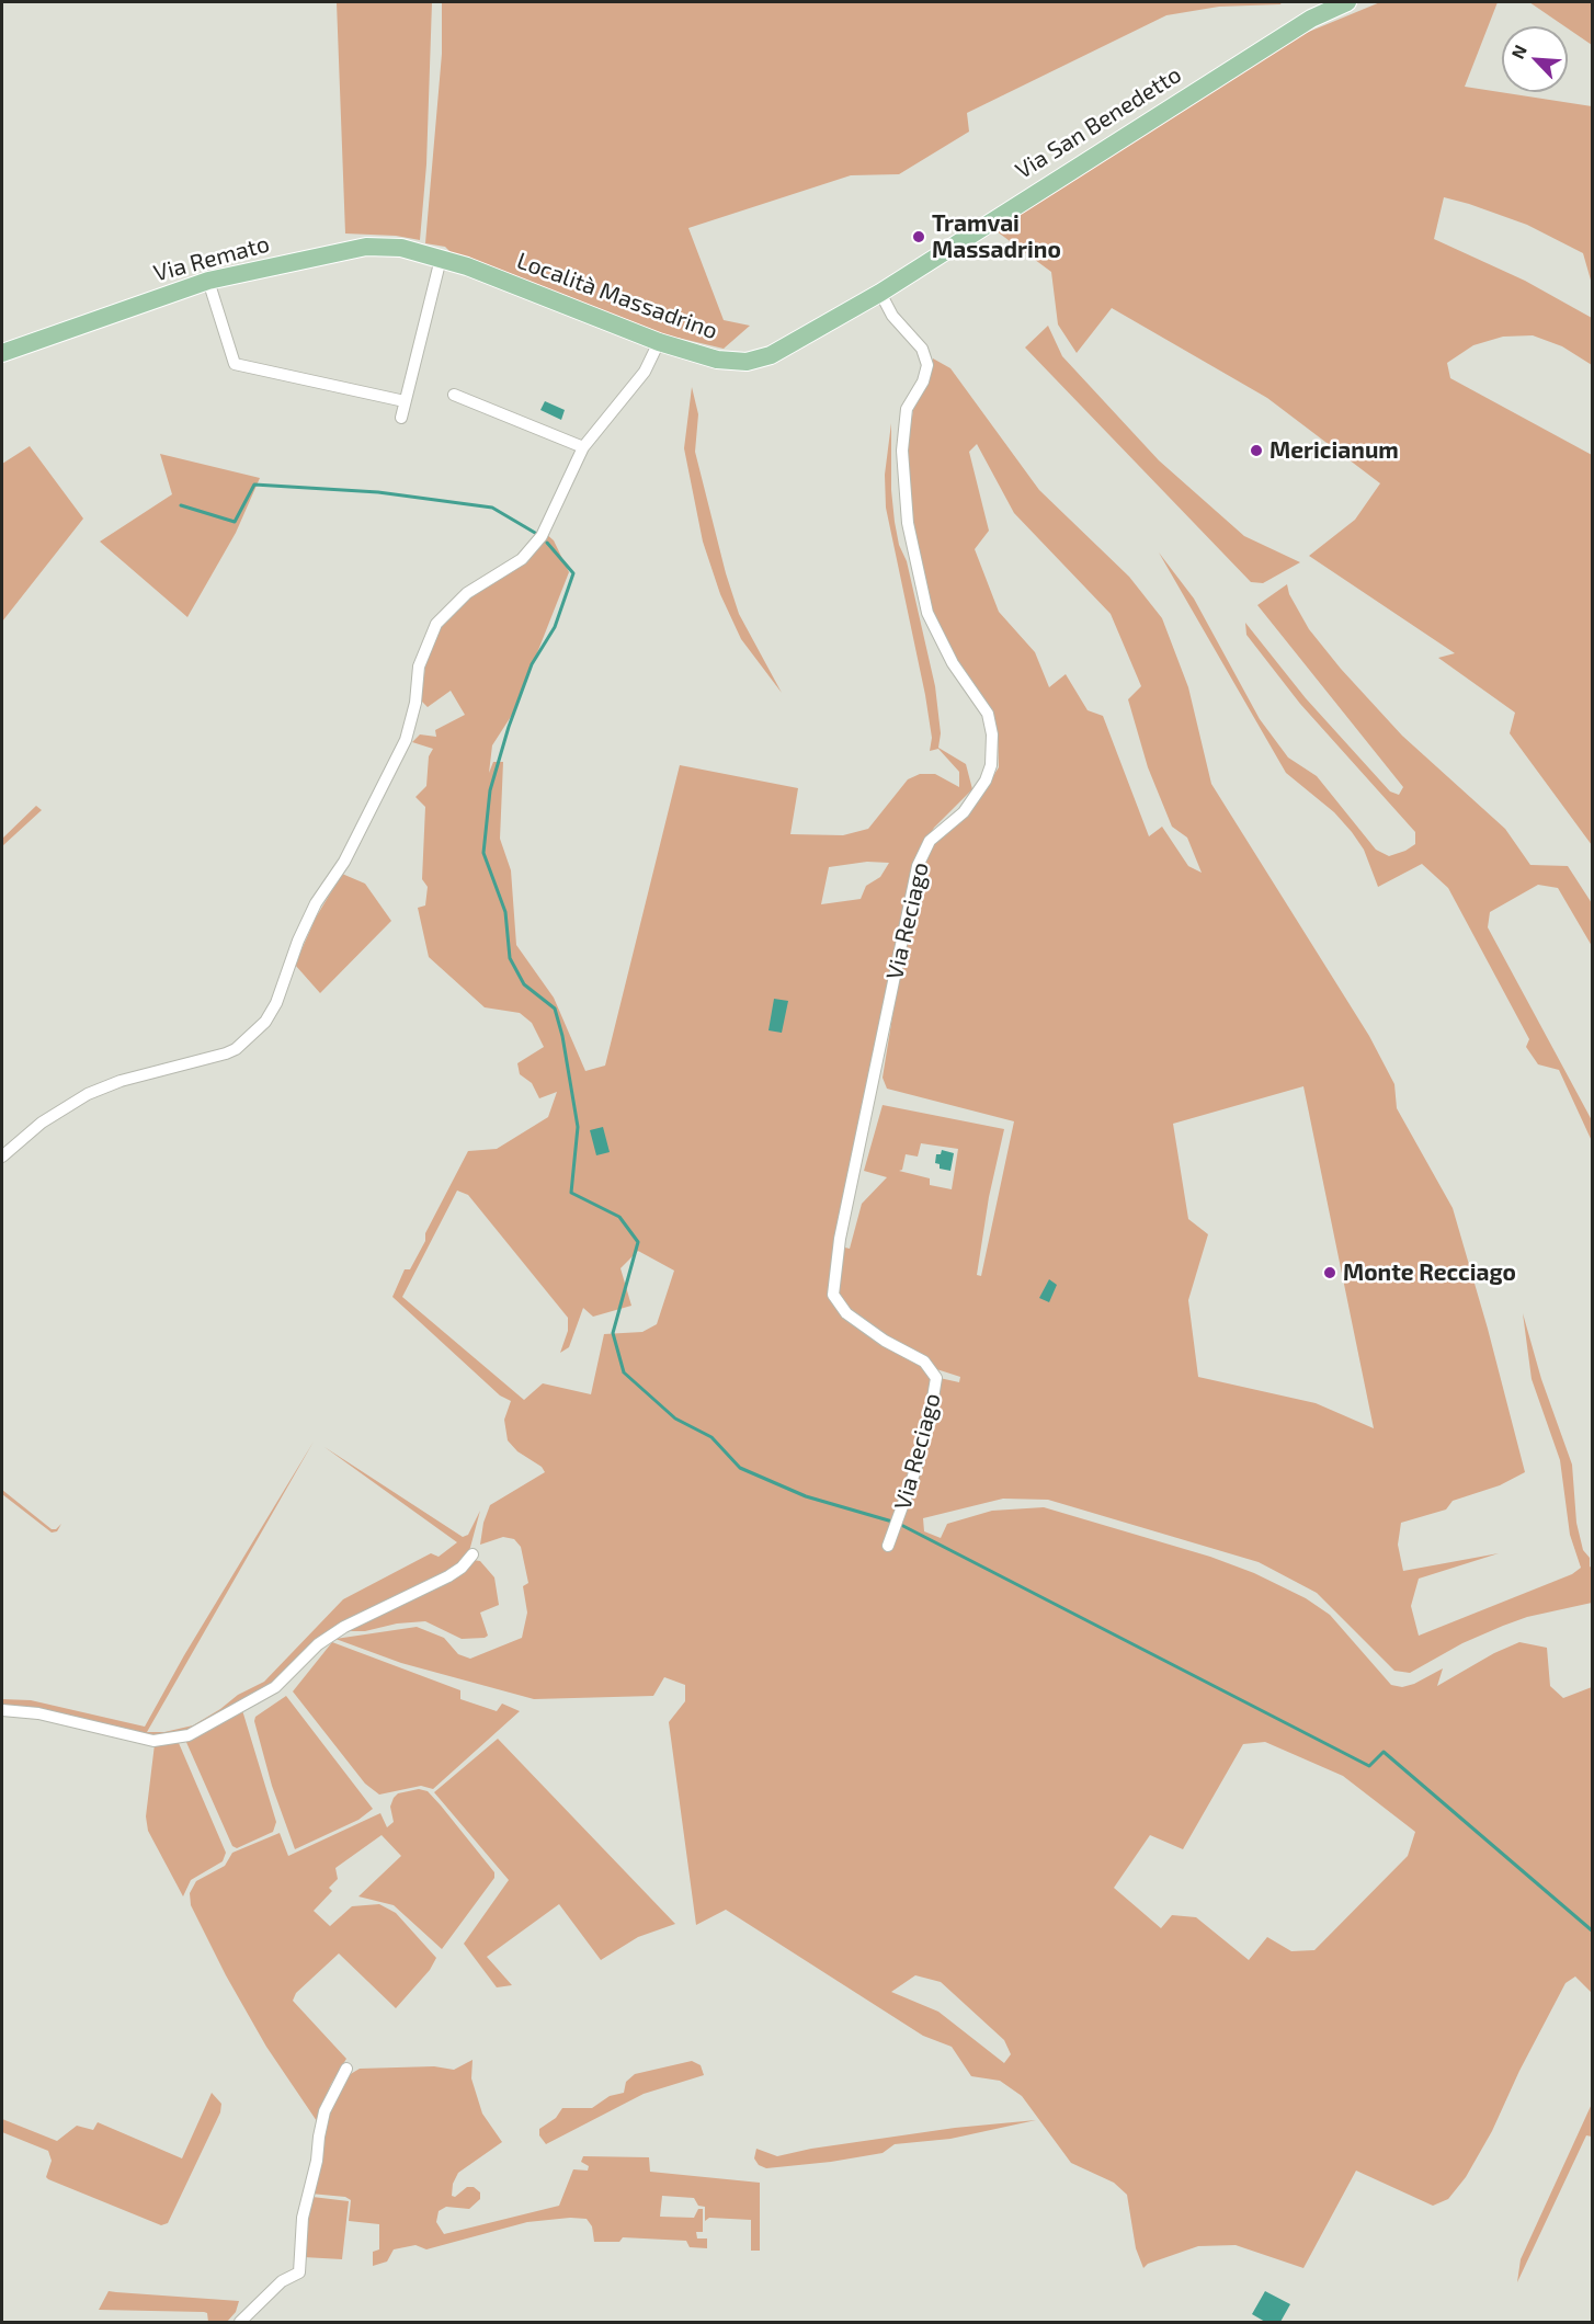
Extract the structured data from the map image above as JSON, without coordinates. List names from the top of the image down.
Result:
{
  "streets": {
    "main road": ["Via San Benedetto", "Via Remato", "Località Massadrino"],
    "street": ["Via Reciago"]
  },
  "crossings": [
    ["Via San Benedetto", "Località Massadrino"],
    ["Via San Benedetto", "Via Reciago"],
    ["Via Remato", "Località Massadrino"],
    ["Località Massadrino", "Via Reciago"]
  ],
  "places": ["Tramvai Massadrino", "Mericianum", "Monte Recciago"],
  "north": "top left"
}
